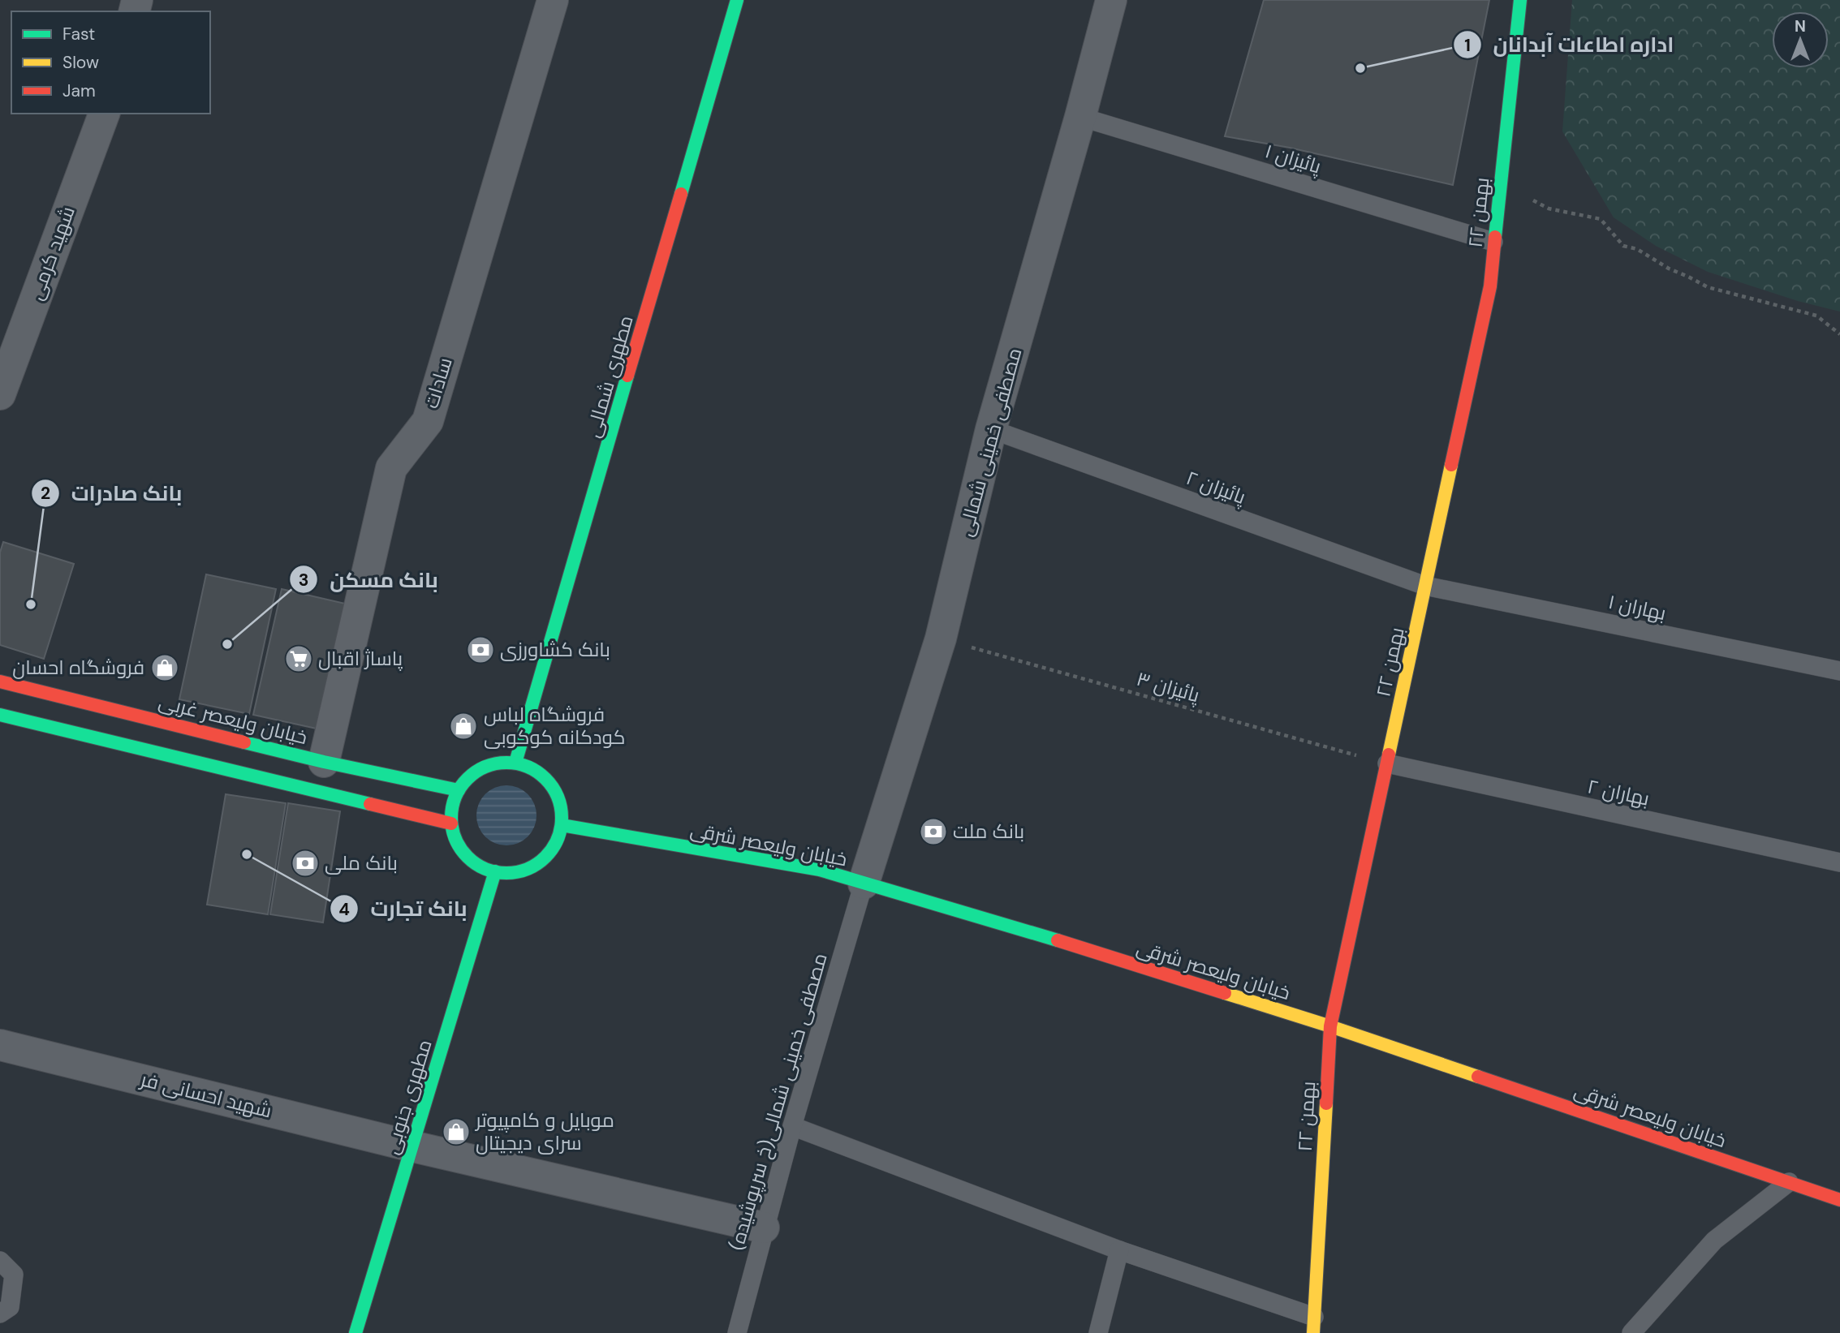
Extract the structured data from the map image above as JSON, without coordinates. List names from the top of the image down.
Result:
{
  "streets": {
    "main road": [
      "۲۲ بهمن",
      "مطهری شمالی",
      "خیابان ولیعصر غربی",
      "خیابان ولیعصر شرقی",
      "مطهری جنوبی"
    ],
    "street": [
      "شهید کرمی",
      "سادات",
      "مصطفی خمینی شمالی",
      "شهید احسانی فر"
    ],
    "lane": [
      "پائیزان ۱",
      "پائیزان ۲",
      "بهاران ۱",
      "بهاران ۲",
      "مصطفی خمینی شمالی(خ سرپوشیده)"
    ],
    "path": ["پائیزان ۳"]
  },
  "crossings": [
    ["پائیزان ۱", "۲۲ بهمن"],
    ["پائیزان ۱", "مصطفی خمینی شمالی"],
    ["۲۲ بهمن", "پائیزان ۲"],
    ["۲۲ بهمن", "بهاران ۱"],
    ["۲۲ بهمن", "پائیزان ۳"],
    ["۲۲ بهمن", "بهاران ۲"],
    ["۲۲ بهمن", "خیابان ولیعصر شرقی"],
    ["مطهری شمالی", "خیابان ولیعصر غربی"],
    ["مطهری شمالی", "خیابان ولیعصر شرقی"],
    ["مطهری شمالی", "مطهری جنوبی"],
    ["سادات", "خیابان ولیعصر غربی"],
    ["مصطفی خمینی شمالی", "پائیزان ۲"],
    ["مصطفی خمینی شمالی", "پائیزان ۳"],
    ["مصطفی خمینی شمالی", "خیابان ولیعصر شرقی"],
    ["مصطفی خمینی شمالی", "مصطفی خمینی شمالی(خ سرپوشیده)"],
    ["پائیزان ۲", "بهاران ۱"],
    ["پائیزان ۳", "بهاران ۲"],
    ["خیابان ولیعصر غربی", "خیابان ولیعصر شرقی"],
    ["خیابان ولیعصر غربی", "مطهری جنوبی"],
    ["خیابان ولیعصر شرقی", "مطهری جنوبی"],
    ["خیابان ولیعصر شرقی", "مصطفی خمینی شمالی(خ سرپوشیده)"],
    ["شهید احسانی فر", "مطهری جنوبی"],
    ["شهید احسانی فر", "مصطفی خمینی شمالی(خ سرپوشیده)"]
  ],
  "places": {
    "other": [
      "اداره اطاعات آبدانان",
      "بانک صادرات",
      "بانک مسکن",
      "بانک تجارت"
    ],
    "bank": ["بانک کشاورزی", "بانک ملت", "بانک ملی"],
    "supermarket": ["پاساژ اقبال"],
    "shop": ["فروشگاه احسان", "فروشگاه لباس کودکانه کوکوبی", "موبایل و کامپیوتر سرای دیجیتال"]
  },
  "legend": ["Fast", "Slow", "Jam"],
  "north": "top"
}
